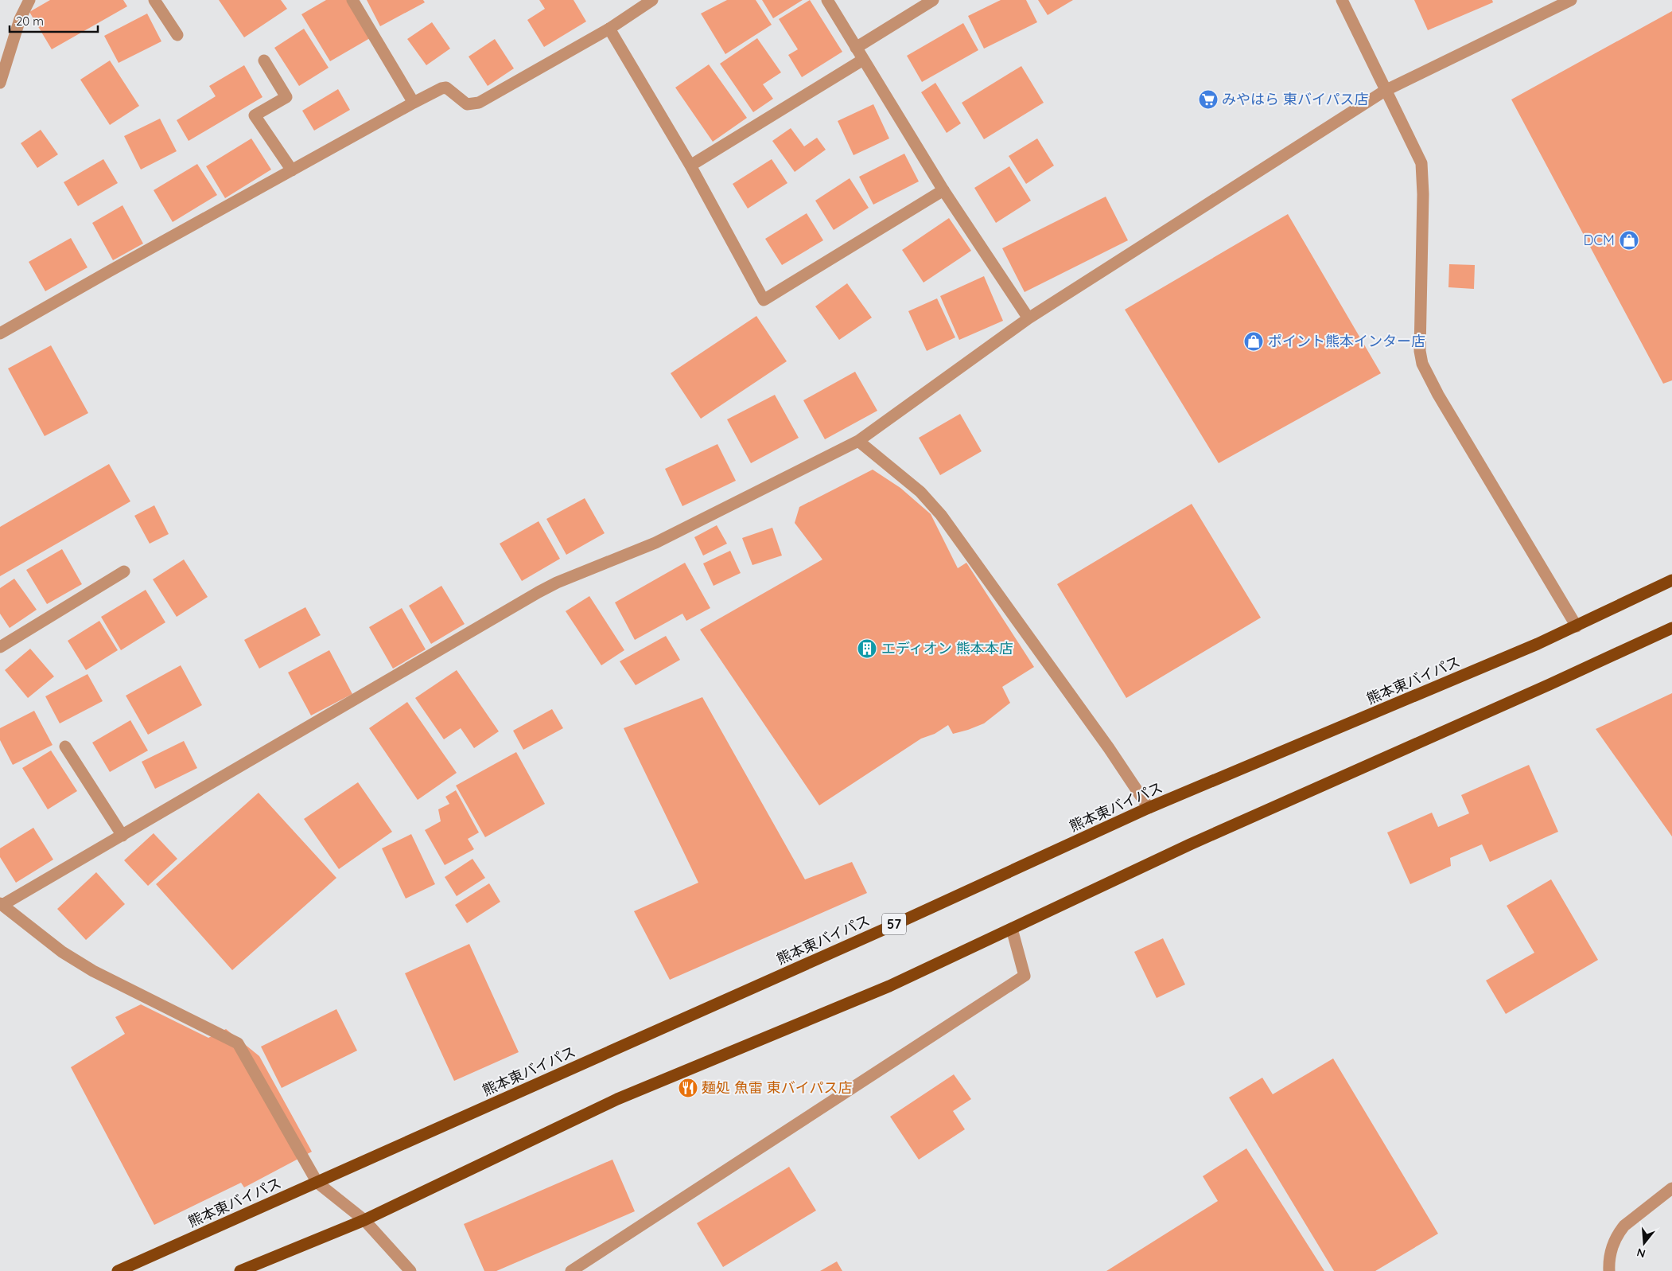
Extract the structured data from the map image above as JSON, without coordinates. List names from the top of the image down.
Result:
{
  "streets": {
    "highway": ["熊本東バイパス", "57"]
  },
  "places": {
    "supermarket": ["みやはら 東バイパス店"],
    "shop": ["DCM", "ポイント熊本インター店"],
    "building": ["エディオン 熊本本店"],
    "restaurant": ["麺処 魚雷 東バイパス店"]
  },
  "scale_bar": "20 m",
  "north": "bottom"
}
